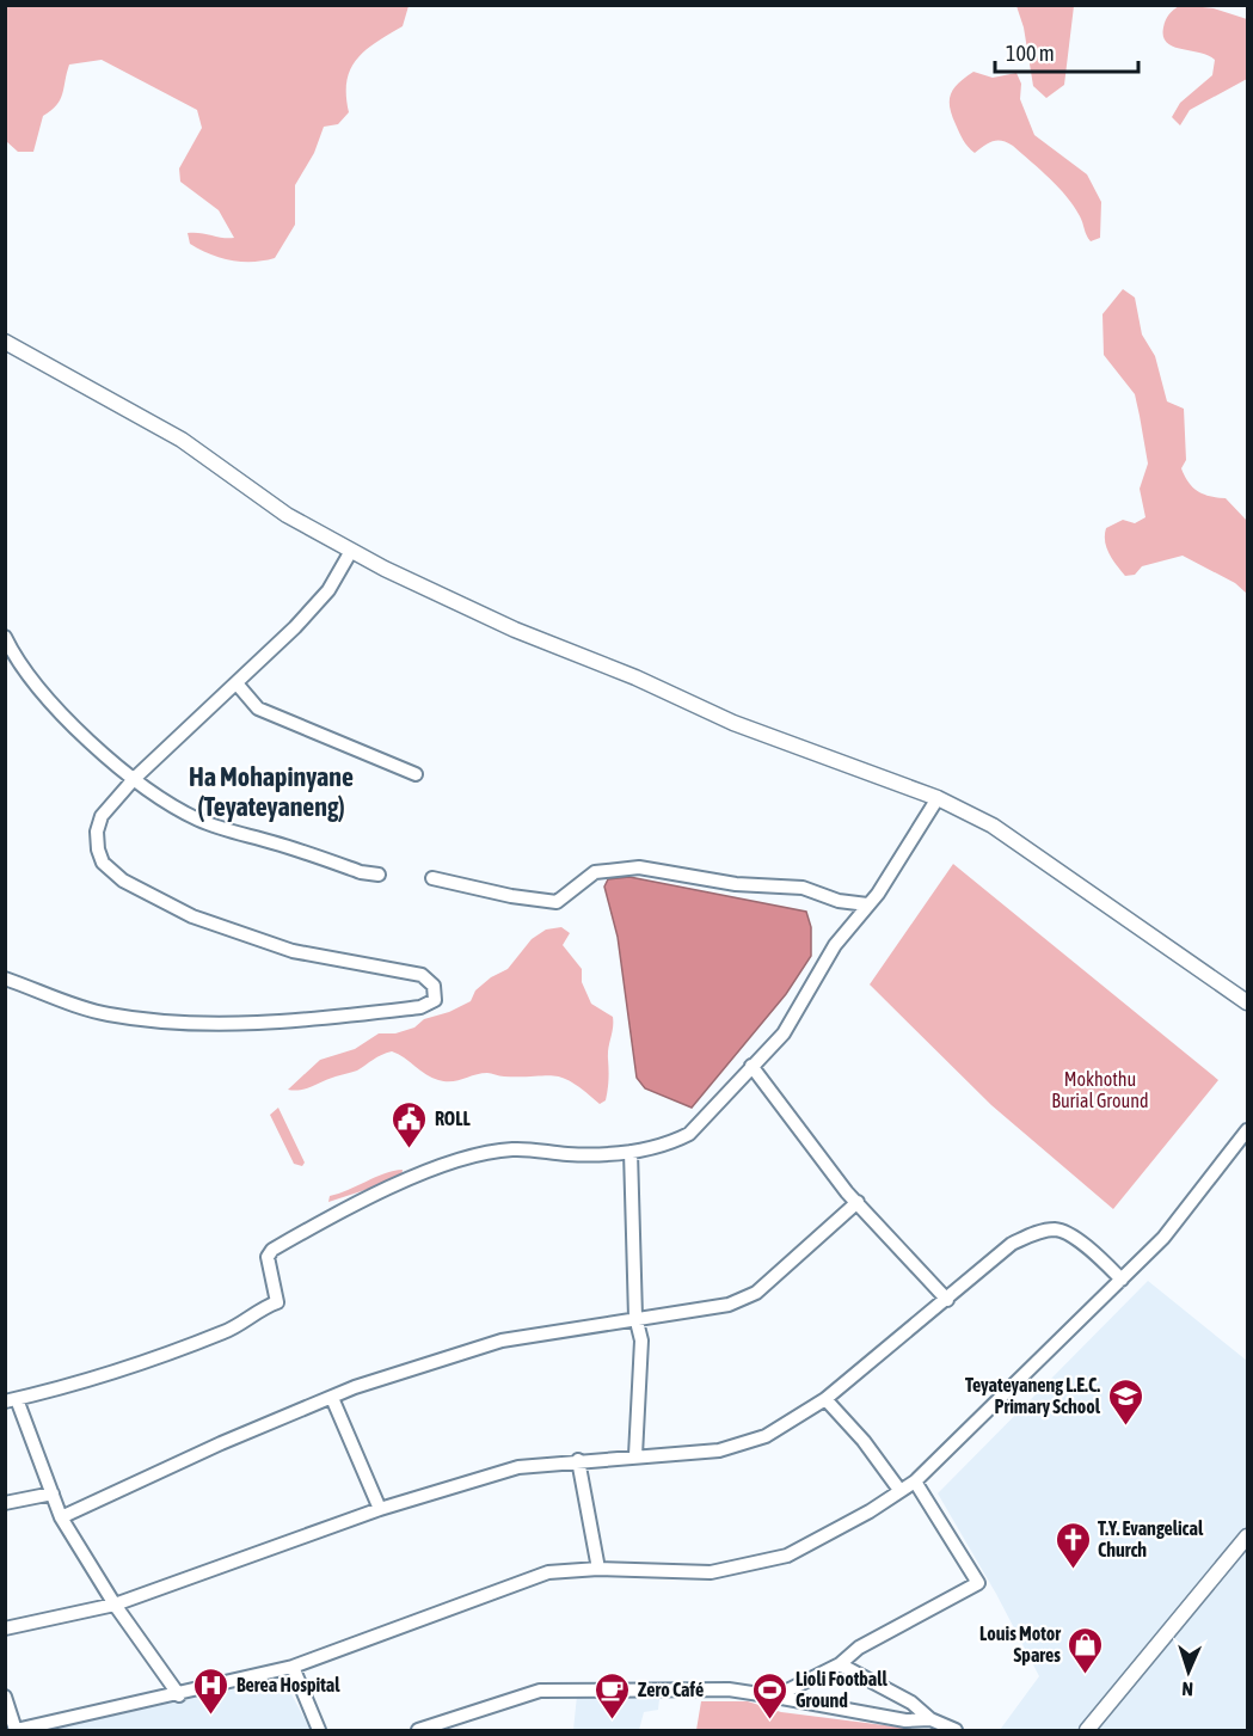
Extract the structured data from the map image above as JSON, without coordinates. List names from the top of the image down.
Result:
{
  "districts": ["Ha Mohapinyane (Teyateyaneng)"],
  "parks": ["Mokhothu Burial Ground"],
  "places": {
    "public building": ["ROLL"],
    "school or university": ["Teyateyaneng L.E.C. Primary School"],
    "church": ["T.Y. Evangelical Church"],
    "shop": ["Louis Motor Spares"],
    "hospital": ["Berea Hospital"],
    "cafe": ["Zero Café"],
    "sports": ["Lioli Football Ground"]
  },
  "scale_bar": "100 m",
  "north": "bottom"
}
